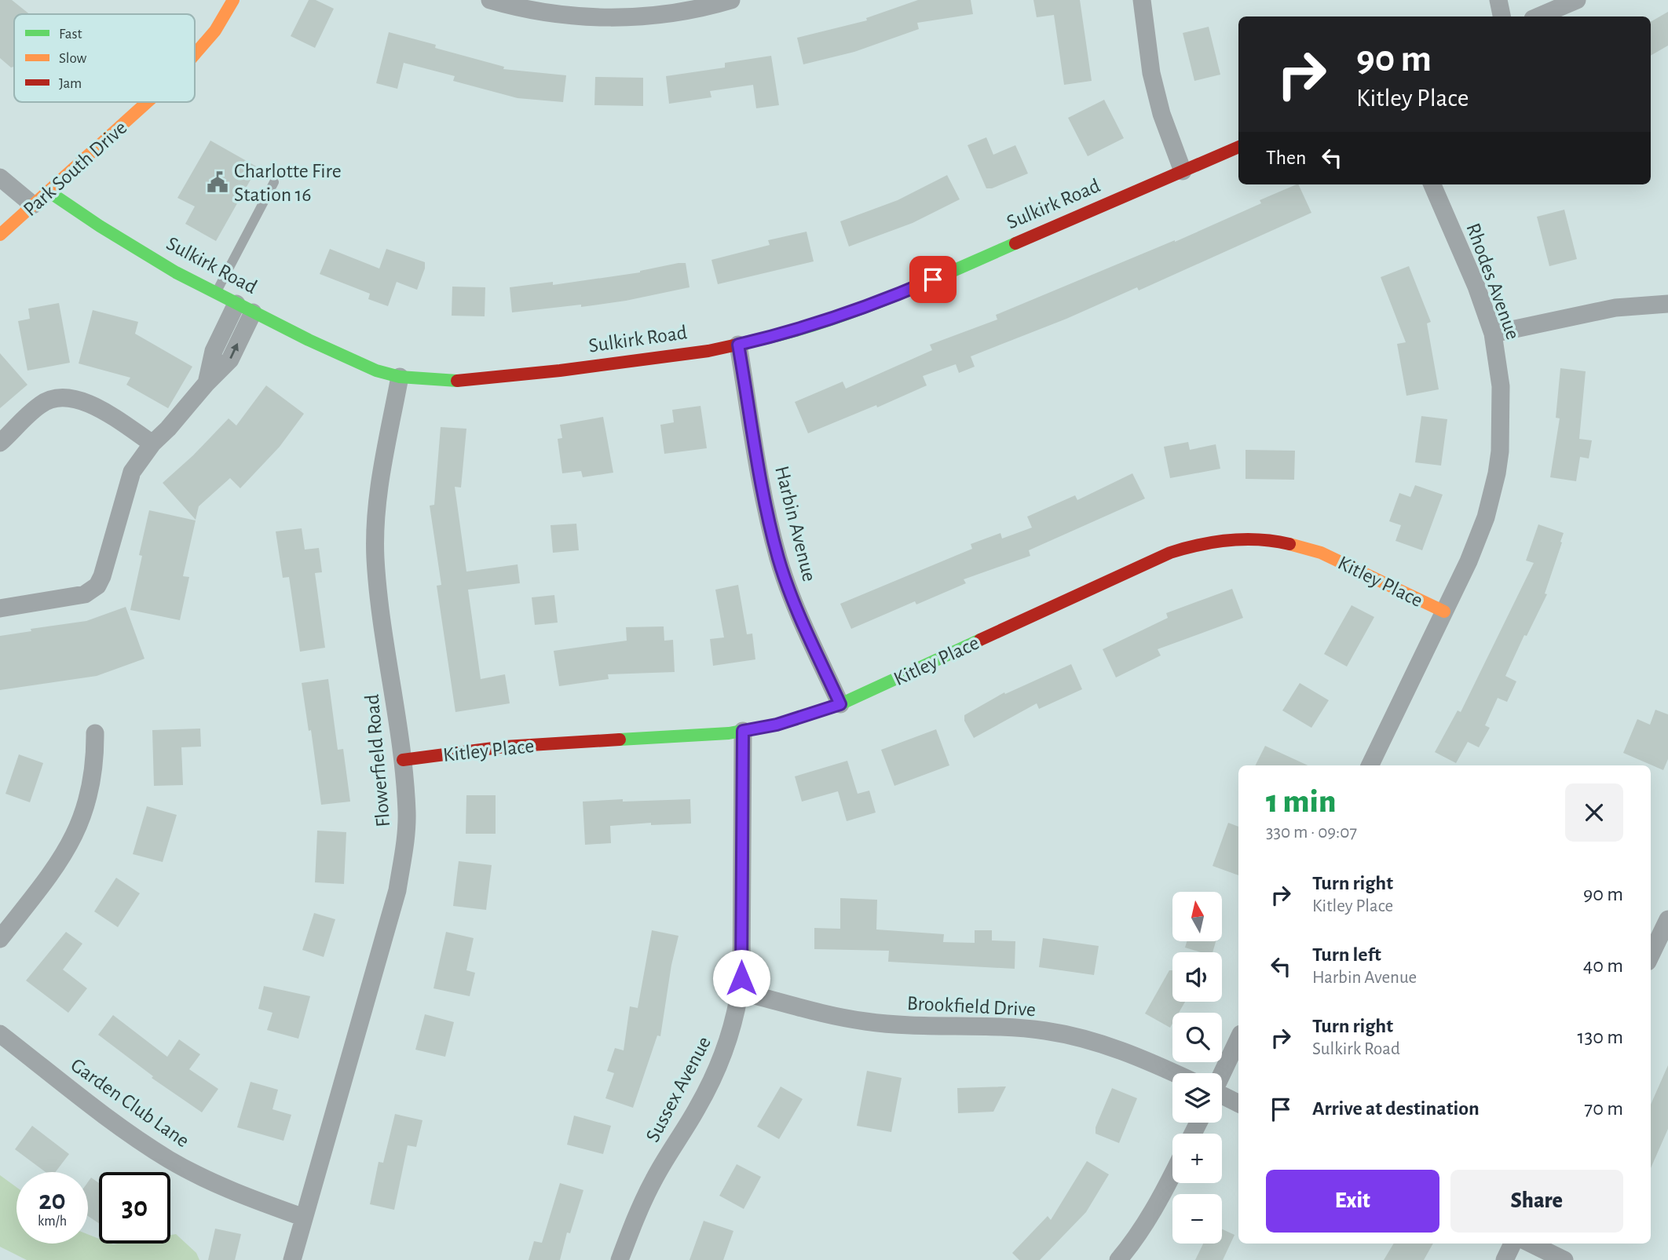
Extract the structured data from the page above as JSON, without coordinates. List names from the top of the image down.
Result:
{
  "streets": {
    "street": [
      "Park South Drive",
      "Sulkirk Road",
      "Rhodes Avenue",
      "Harbin Avenue",
      "Kitley Place",
      "Flowerfield Road",
      "Brookfield Drive",
      "Sussex Avenue",
      "Garden Club Lane"
    ]
  },
  "crossings": [
    ["Park South Drive", "Sulkirk Road"],
    ["Sulkirk Road", "Harbin Avenue"],
    ["Sulkirk Road", "Flowerfield Road"],
    ["Rhodes Avenue", "Kitley Place"],
    ["Harbin Avenue", "Kitley Place"],
    ["Kitley Place", "Flowerfield Road"],
    ["Kitley Place", "Sussex Avenue"],
    ["Flowerfield Road", "Garden Club Lane"],
    ["Brookfield Drive", "Sussex Avenue"]
  ],
  "places": {
    "public building": ["Charlotte Fire Station 16"]
  },
  "legend": ["Fast", "Slow", "Jam"],
  "north": "top",
  "page": {
    "turn": ["90 m", "Kitley Place"],
    "then": "Then",
    "heading": ["1 min", "330 m · 09:07"],
    "list": [
      {
        "name": "Turn right",
        "note": "Kitley Place",
        "value": "90 m"
      },
      {
        "name": "Turn left",
        "note": "Harbin Avenue",
        "value": "40 m"
      },
      {
        "name": "Turn right",
        "note": "Sulkirk Road",
        "value": "130 m"
      },
      {
        "name": "Arrive at destination",
        "value": "70 m"
      }
    ],
    "map_buttons": ["+", "−"],
    "buttons": ["Exit", "Share"],
    "speed": "20 km/h",
    "limit": "30"
  }
}
